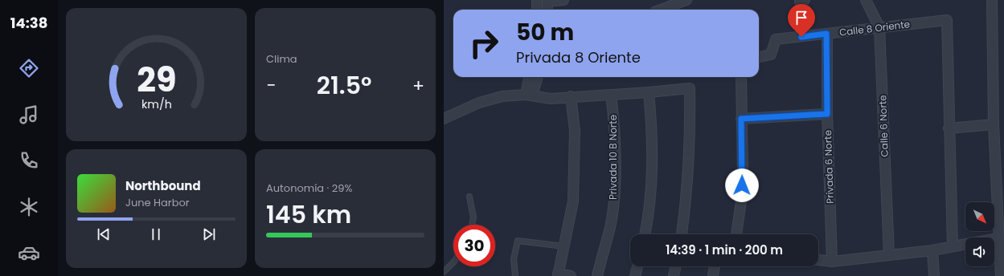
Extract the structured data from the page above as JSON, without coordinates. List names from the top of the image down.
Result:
{
  "streets": {
    "street": [
      "Calle 8 Oriente",
      "Calle 6 Norte",
      "Privada 10 B Norte",
      "Privada 6 Norte"
    ]
  },
  "crossings": [
    ["Calle 8 Oriente", "Calle 6 Norte"],
    ["Calle 8 Oriente", "Privada 6 Norte"]
  ],
  "north": "bottom right",
  "page": {
    "tabs": "14:38",
    "tile": [
      "Clima",
      ["Autonomía · 29%", "145 km"]
    ],
    "turn": ["50 m", "Privada 8 Oriente"],
    "heat": ["−", "21.5°", "+"],
    "song": ["Northbound", "June Harbor"],
    "limit": "30",
    "trip": "14:39 · 1 min · 200 m",
    "gauge": ["29", "km/h"]
  }
}
